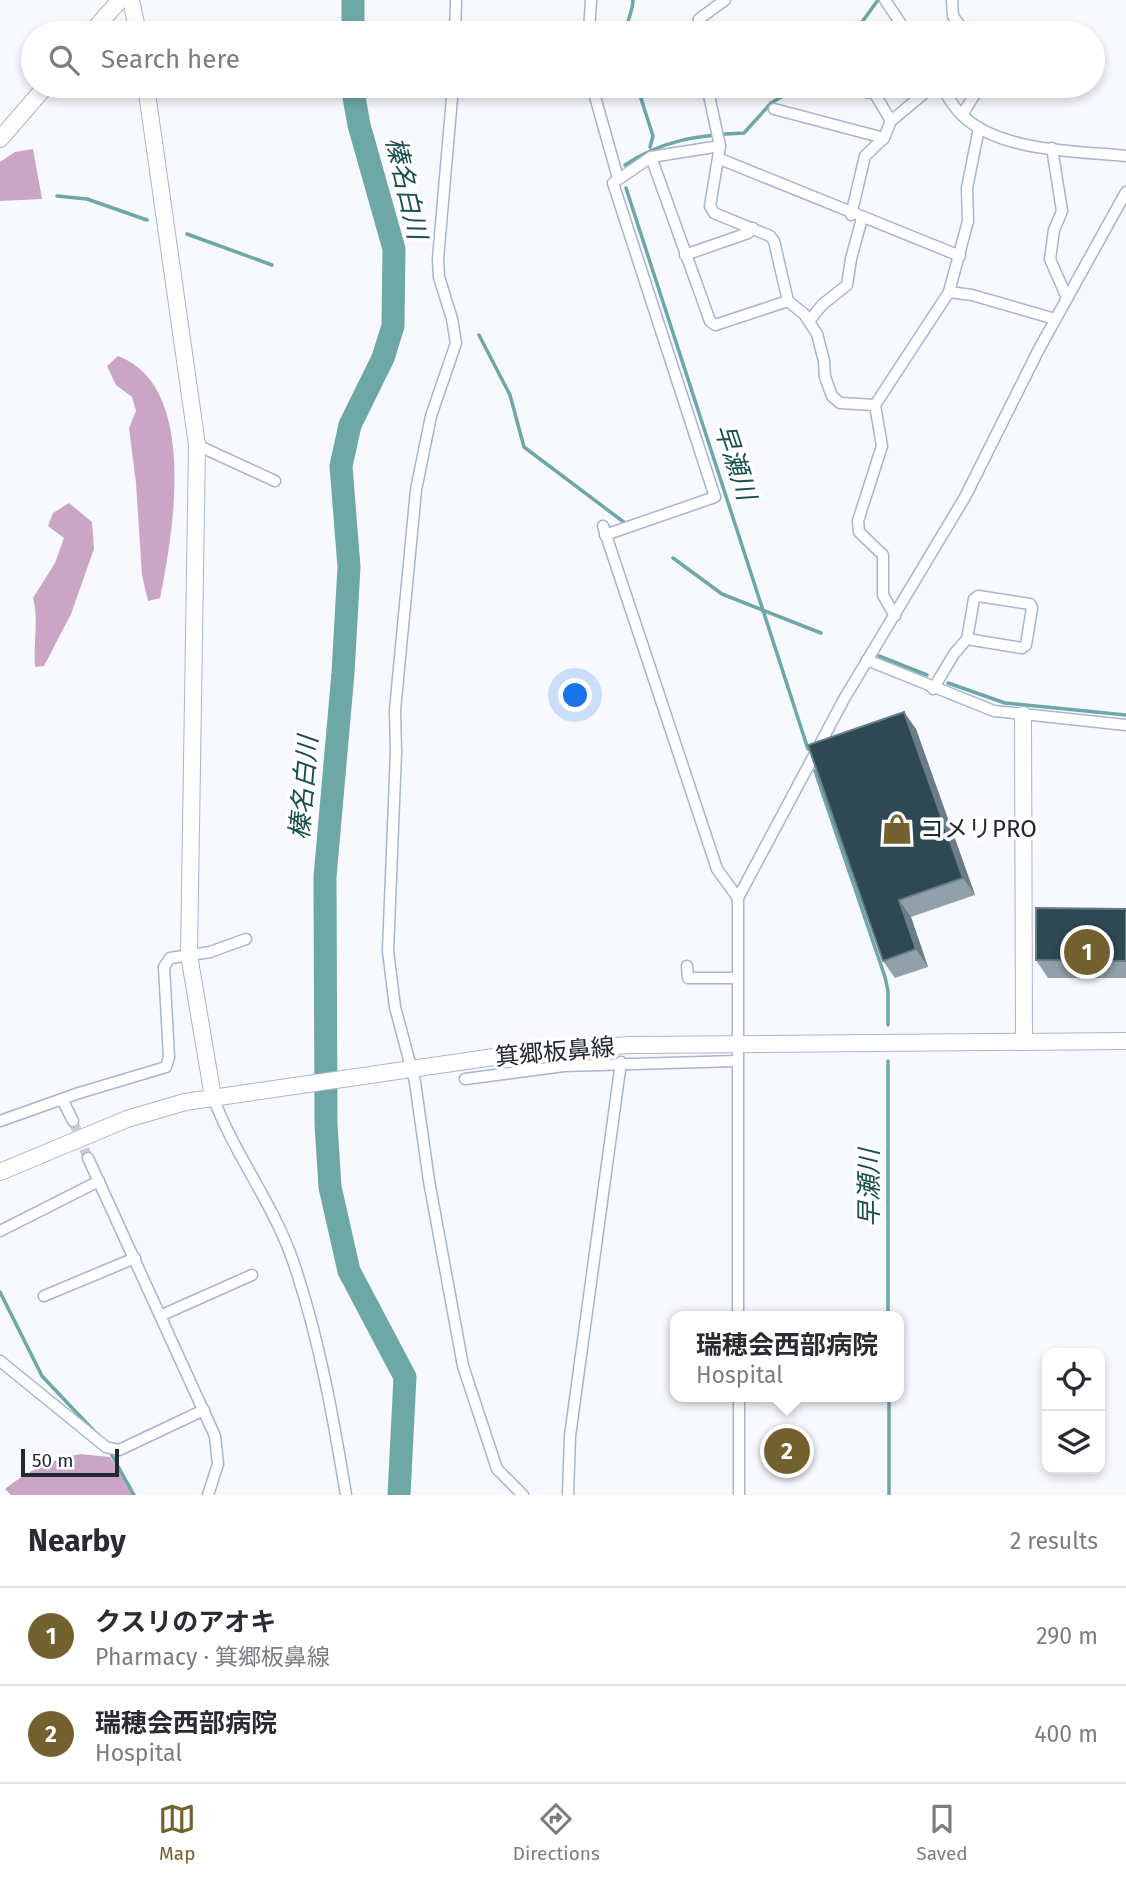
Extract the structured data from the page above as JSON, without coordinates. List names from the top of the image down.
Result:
{
  "streets": {
    "street": ["箕郷板鼻線"]
  },
  "water": ["榛名白川", "早瀬川"],
  "places": {
    "shop": ["コメリPRO"]
  },
  "scale_bar": "50 m",
  "page": {
    "search": "Search here",
    "pins": ["1", "2"],
    "popup": ["瑞穂会西部病院", "Hospital"],
    "scale": "50 m",
    "heading": ["Nearby", "2 results"],
    "list": [
      {
        "mark": "1",
        "name": "クスリのアオキ",
        "note": "Pharmacy · 箕郷板鼻線",
        "value": "290 m"
      },
      {
        "mark": "2",
        "name": "瑞穂会西部病院",
        "note": "Hospital",
        "value": "400 m"
      }
    ],
    "nav": ["Map", "Directions", "Saved"]
  }
}
